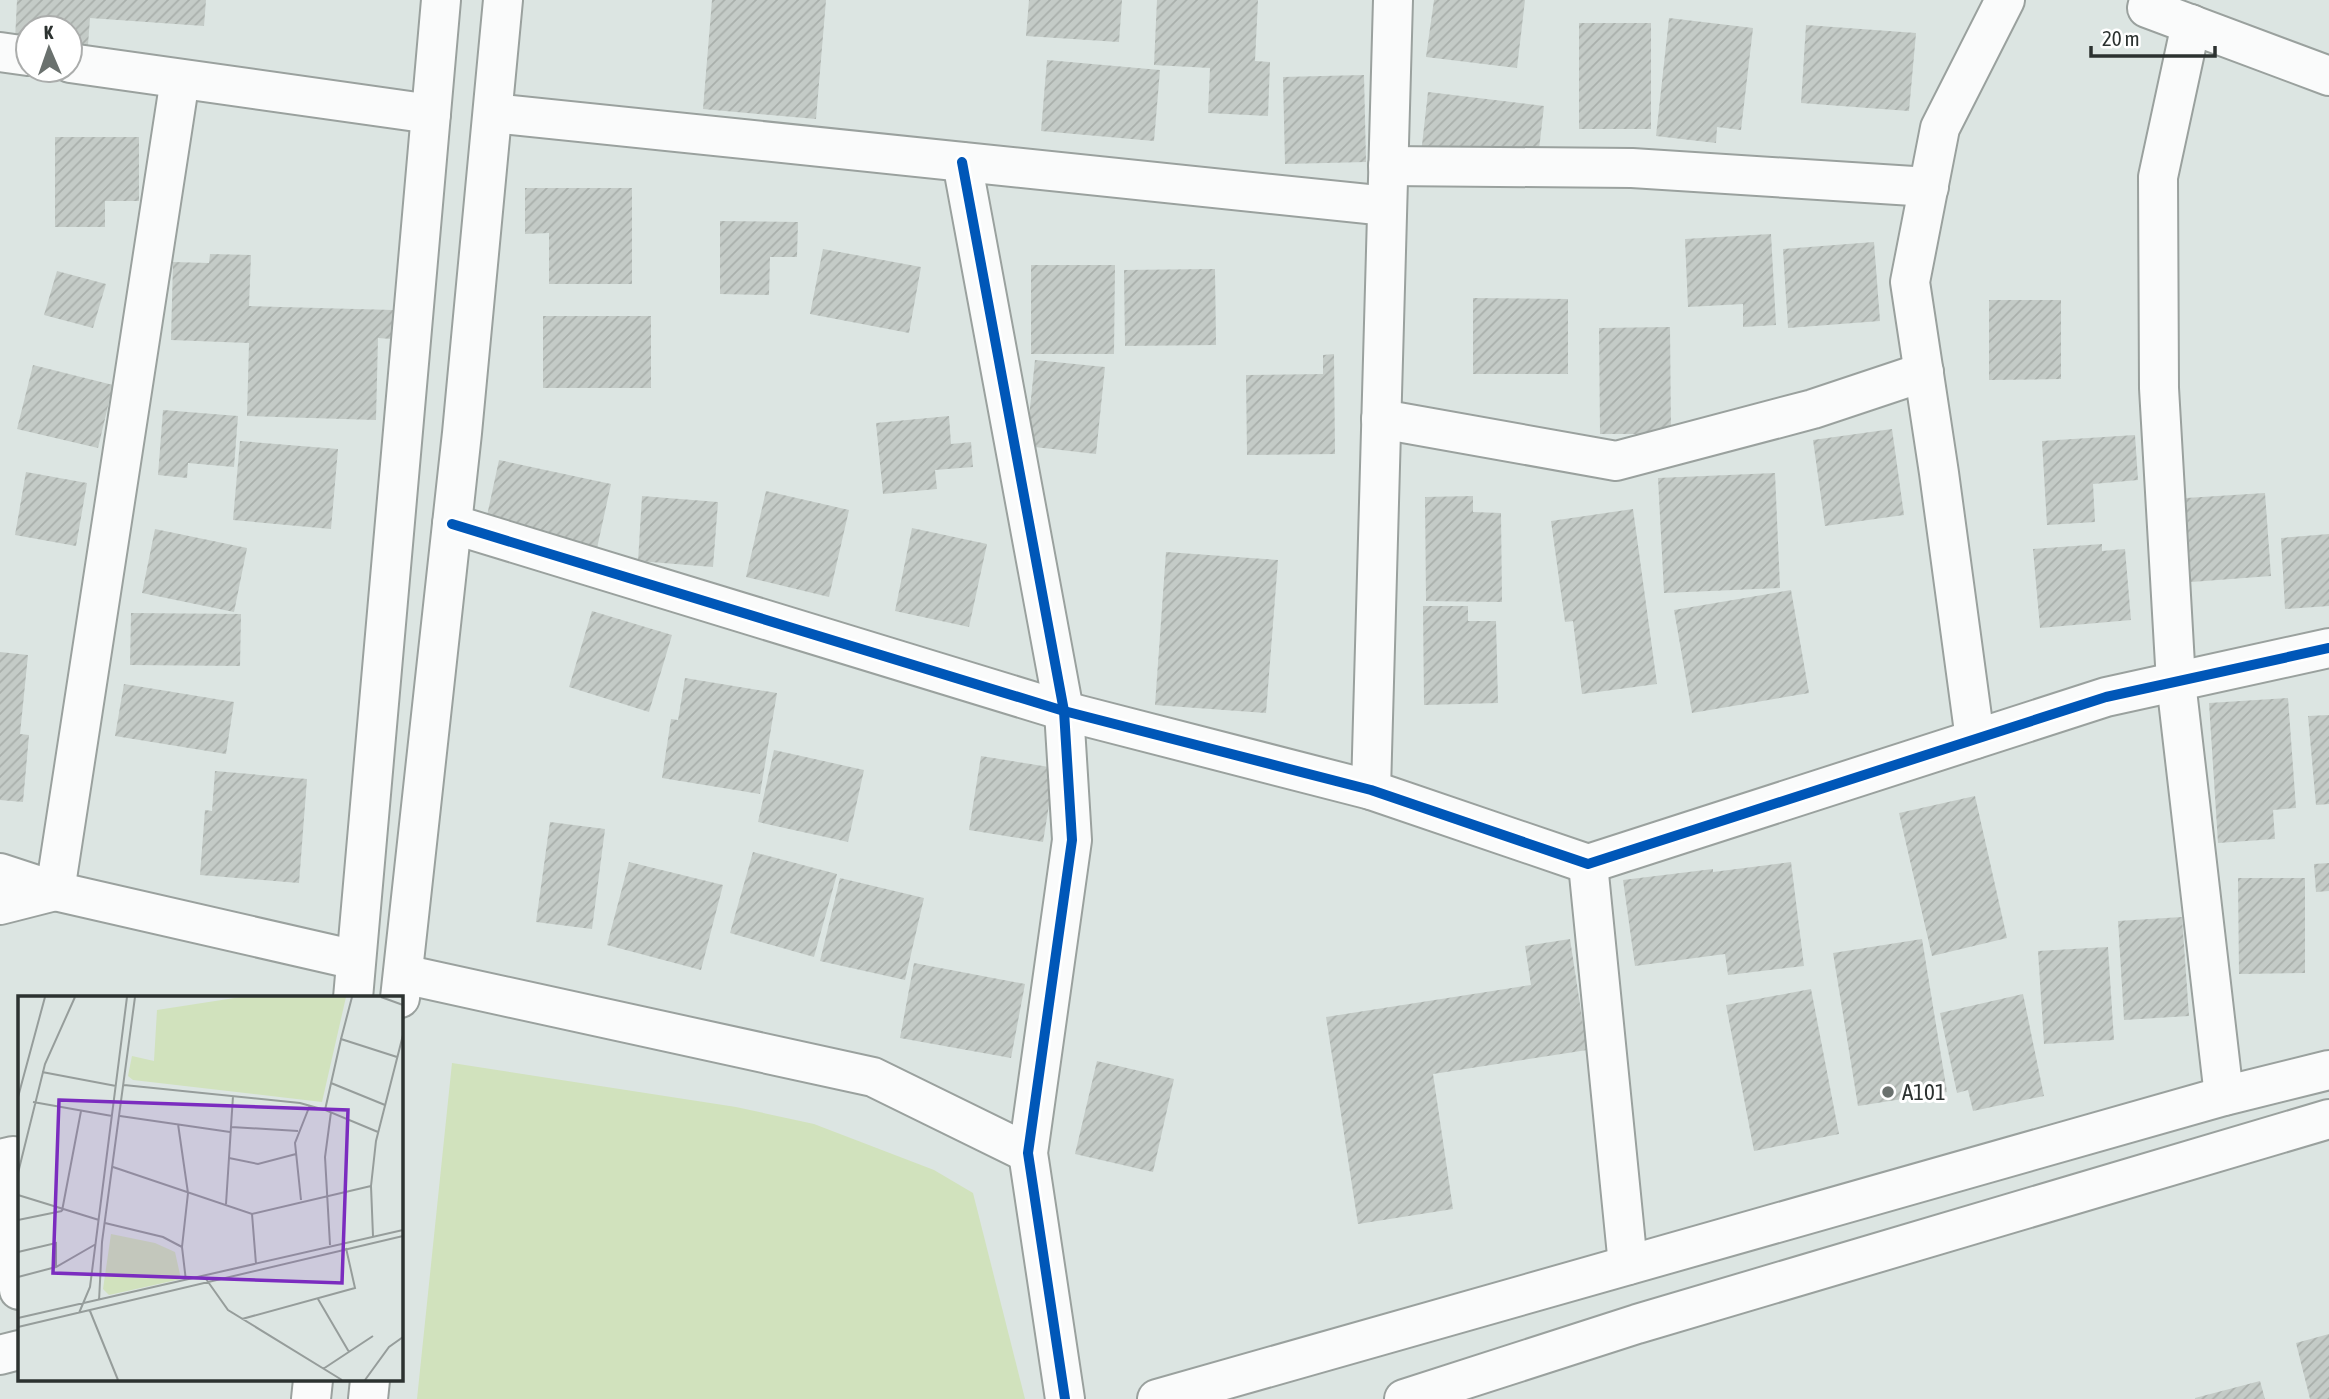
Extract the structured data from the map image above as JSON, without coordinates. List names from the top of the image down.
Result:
{
  "places": ["A101"],
  "scale_bar": "20 m",
  "north": "top"
}
